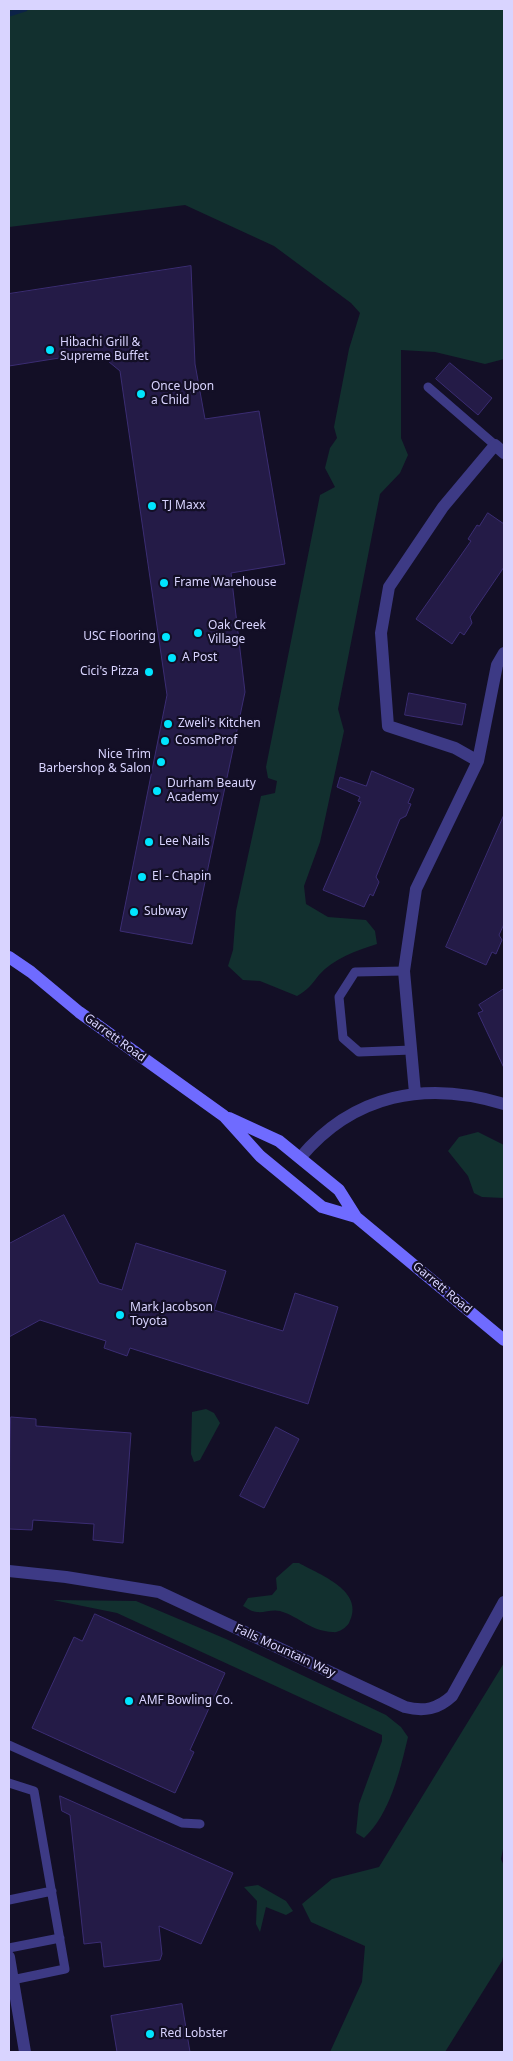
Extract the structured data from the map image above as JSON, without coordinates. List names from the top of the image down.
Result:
{
  "streets": {
    "street": ["Garrett Road", "Falls Mountain Way"]
  },
  "places": [
    "Hibachi Grill & Supreme Buffet",
    "Once Upon a Child",
    "TJ Maxx",
    "Frame Warehouse",
    "Oak Creek Village",
    "USC Flooring",
    "A Post",
    "Cici's Pizza",
    "Zweli's Kitchen",
    "CosmoProf",
    "Nice Trim Barbershop & Salon",
    "Durham Beauty Academy",
    "Lee Nails",
    "El - Chapin",
    "Subway",
    "Mark Jacobson Toyota",
    "AMF Bowling Co.",
    "Red Lobster"
  ]
}
